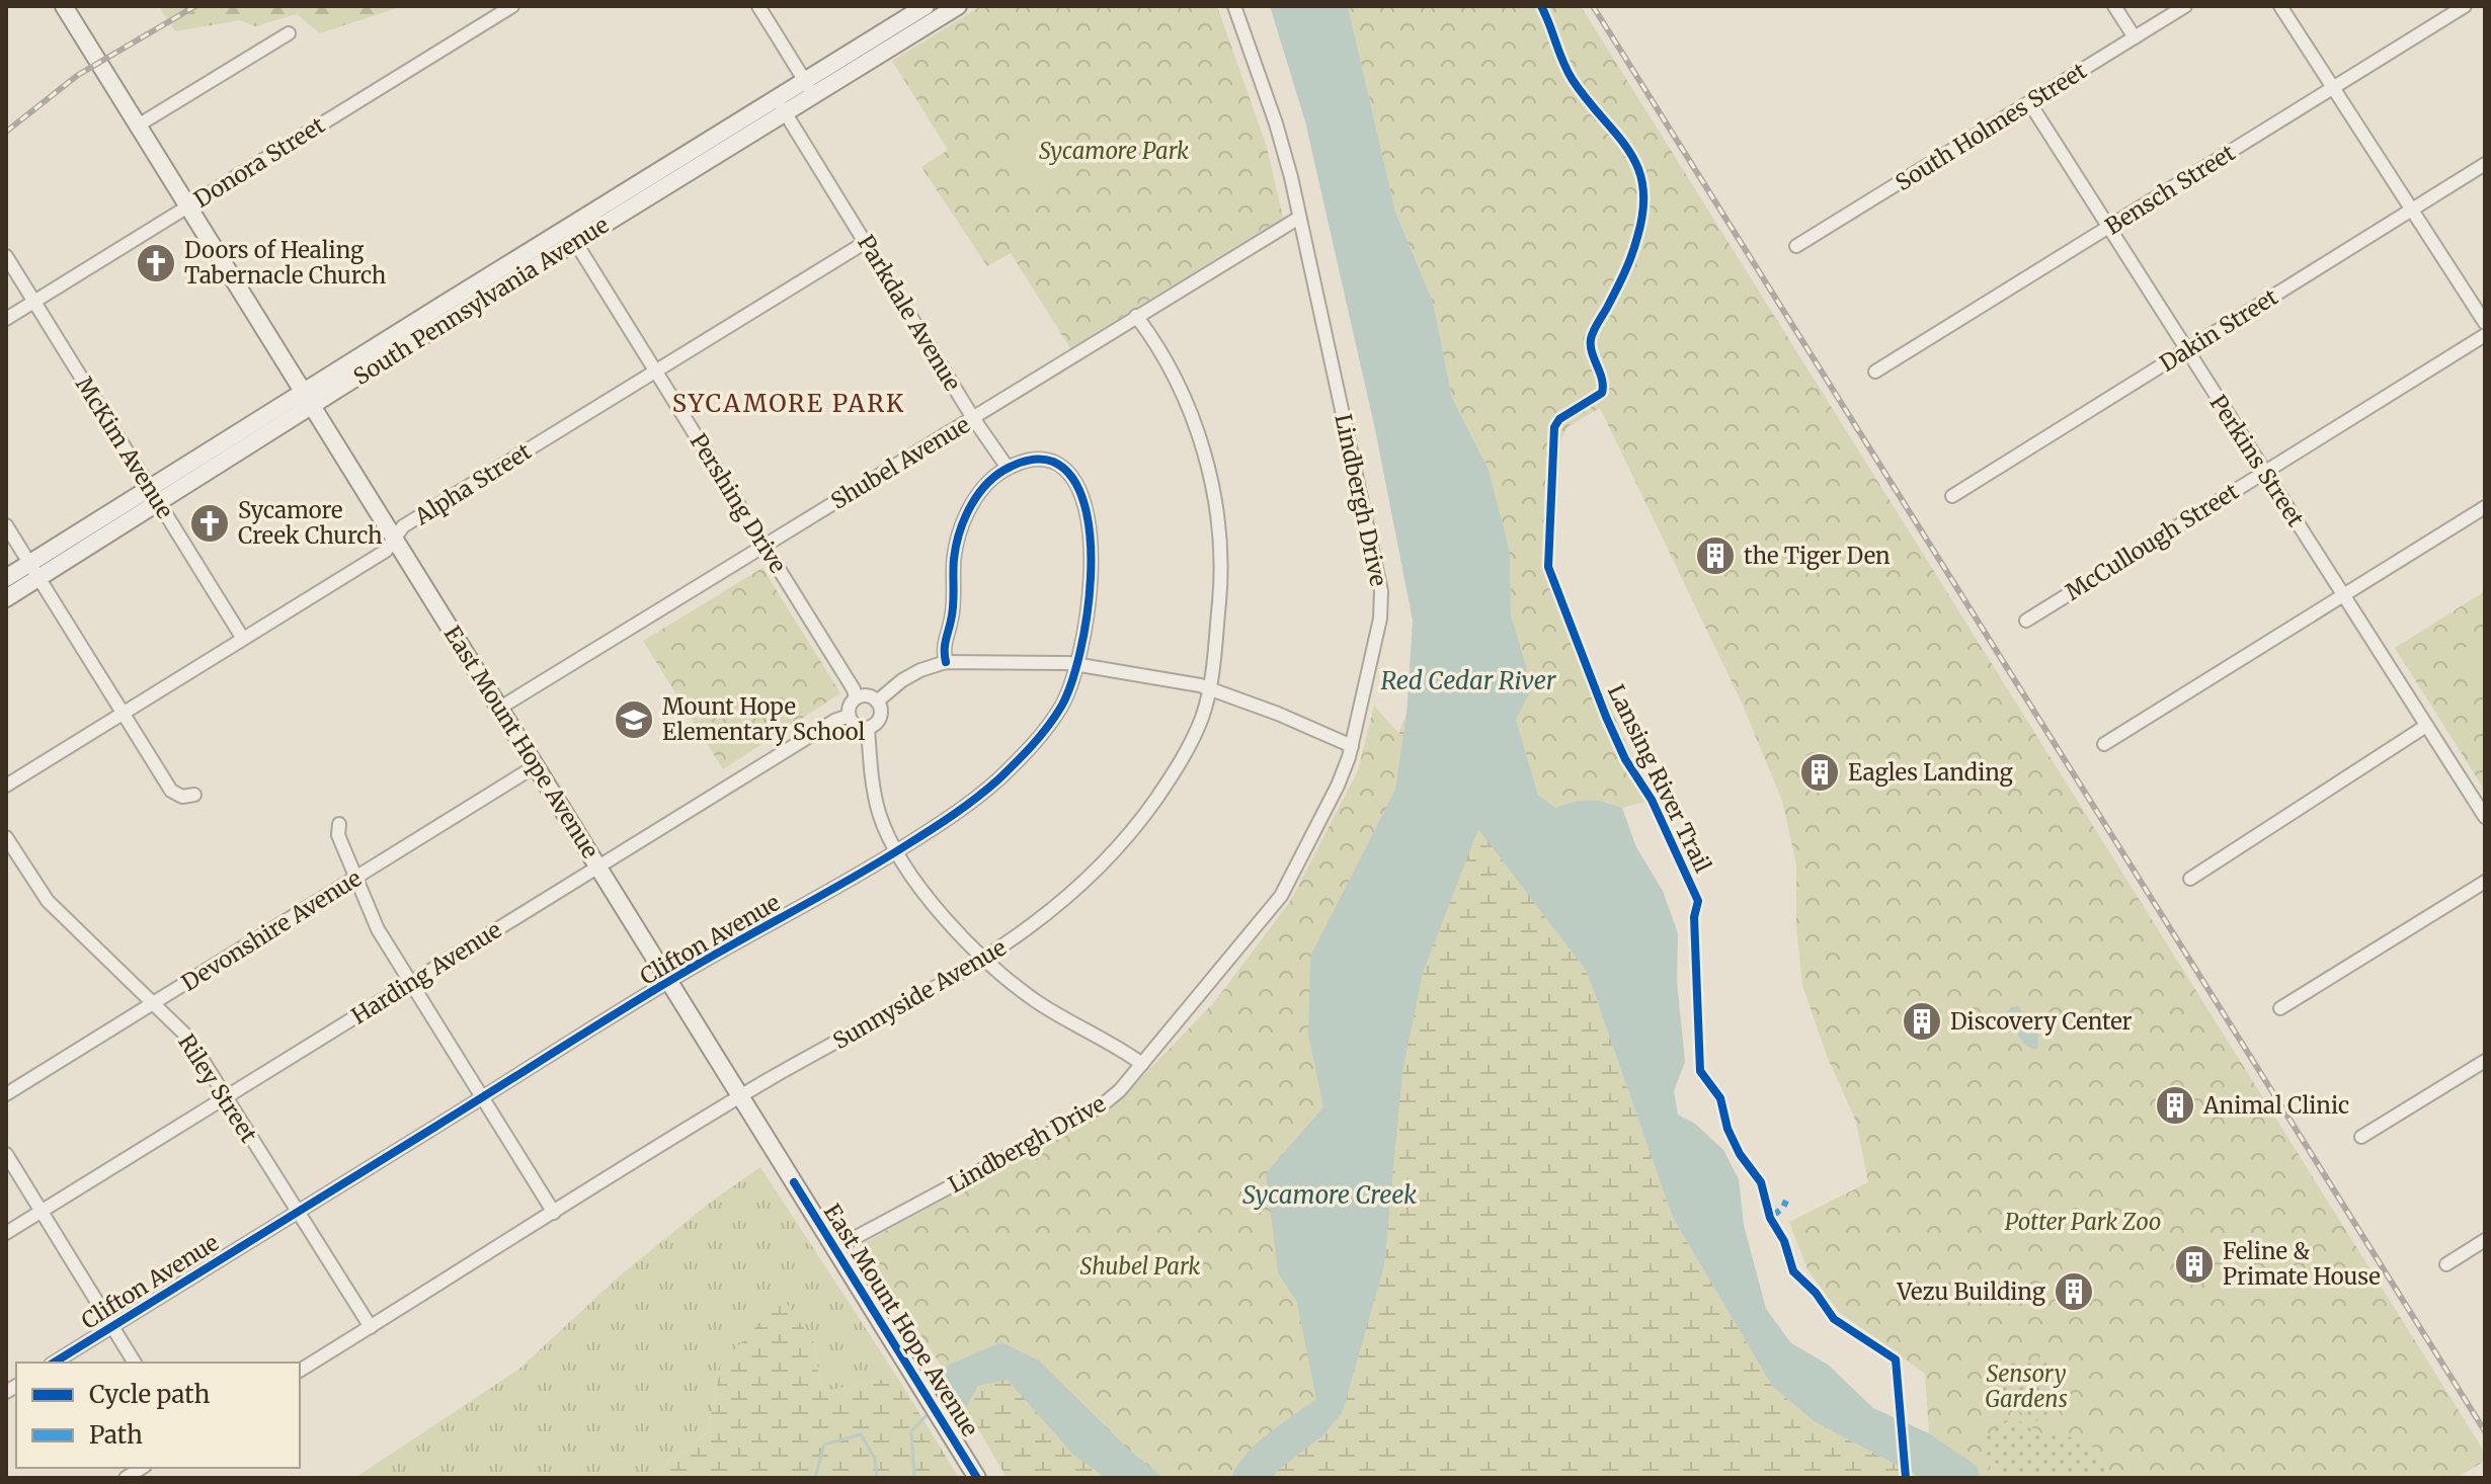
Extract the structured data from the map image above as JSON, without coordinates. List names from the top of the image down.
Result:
{
  "streets": {
    "street": [
      "South Holmes Street",
      "Donora Street",
      "Bensch Street",
      "South Pennsylvania Avenue",
      "Parkdale Avenue",
      "Dakin Street",
      "McKim Avenue",
      "Perkins Street",
      "Shubel Avenue",
      "Alpha Street",
      "Lindbergh Drive",
      "Pershing Drive",
      "McCullough Street",
      "East Mount Hope Avenue",
      "Devonshire Avenue",
      "Clifton Avenue",
      "Harding Avenue",
      "Sunnyside Avenue",
      "Riley Street"
    ],
    "cycle path": ["Lansing River Trail"]
  },
  "crossings": [
    ["South Holmes Street", "Perkins Street"],
    ["Donora Street", "McKim Avenue"],
    ["Donora Street", "East Mount Hope Avenue"],
    ["Bensch Street", "Perkins Street"],
    ["South Pennsylvania Avenue", "Parkdale Avenue"],
    ["South Pennsylvania Avenue", "McKim Avenue"],
    ["South Pennsylvania Avenue", "Pershing Drive"],
    ["South Pennsylvania Avenue", "East Mount Hope Avenue"],
    ["Parkdale Avenue", "Shubel Avenue"],
    ["Parkdale Avenue", "Alpha Street"],
    ["Parkdale Avenue", "Clifton Avenue"],
    ["Dakin Street", "Perkins Street"],
    ["McKim Avenue", "Alpha Street"],
    ["Perkins Street", "McCullough Street"],
    ["Shubel Avenue", "Lindbergh Drive"],
    ["Shubel Avenue", "Pershing Drive"],
    ["Shubel Avenue", "East Mount Hope Avenue"],
    ["Shubel Avenue", "Sunnyside Avenue"],
    ["Alpha Street", "Pershing Drive"],
    ["Alpha Street", "East Mount Hope Avenue"],
    ["Lindbergh Drive", "East Mount Hope Avenue"],
    ["Pershing Drive", "Harding Avenue"],
    ["East Mount Hope Avenue", "Devonshire Avenue"],
    ["East Mount Hope Avenue", "Clifton Avenue"],
    ["East Mount Hope Avenue", "Harding Avenue"],
    ["East Mount Hope Avenue", "Sunnyside Avenue"],
    ["Devonshire Avenue", "Riley Street"],
    ["Clifton Avenue", "Riley Street"],
    ["Harding Avenue", "Riley Street"],
    ["Sunnyside Avenue", "Riley Street"]
  ],
  "districts": ["SYCAMORE PARK"],
  "water": ["Red Cedar River", "Sycamore Creek"],
  "parks": [
    "Sycamore Park",
    "Potter Park Zoo",
    "Shubel Park",
    "Sensory Gardens"
  ],
  "places": {
    "church": ["Doors of Healing Tabernacle Church", "Sycamore Creek Church"],
    "building": [
      "the Tiger Den",
      "Eagles Landing",
      "Discovery Center",
      "Animal Clinic",
      "Feline & Primate House",
      "Vezu Building"
    ],
    "school or university": ["Mount Hope Elementary School"]
  },
  "legend": ["Cycle path", "Path"]
}
